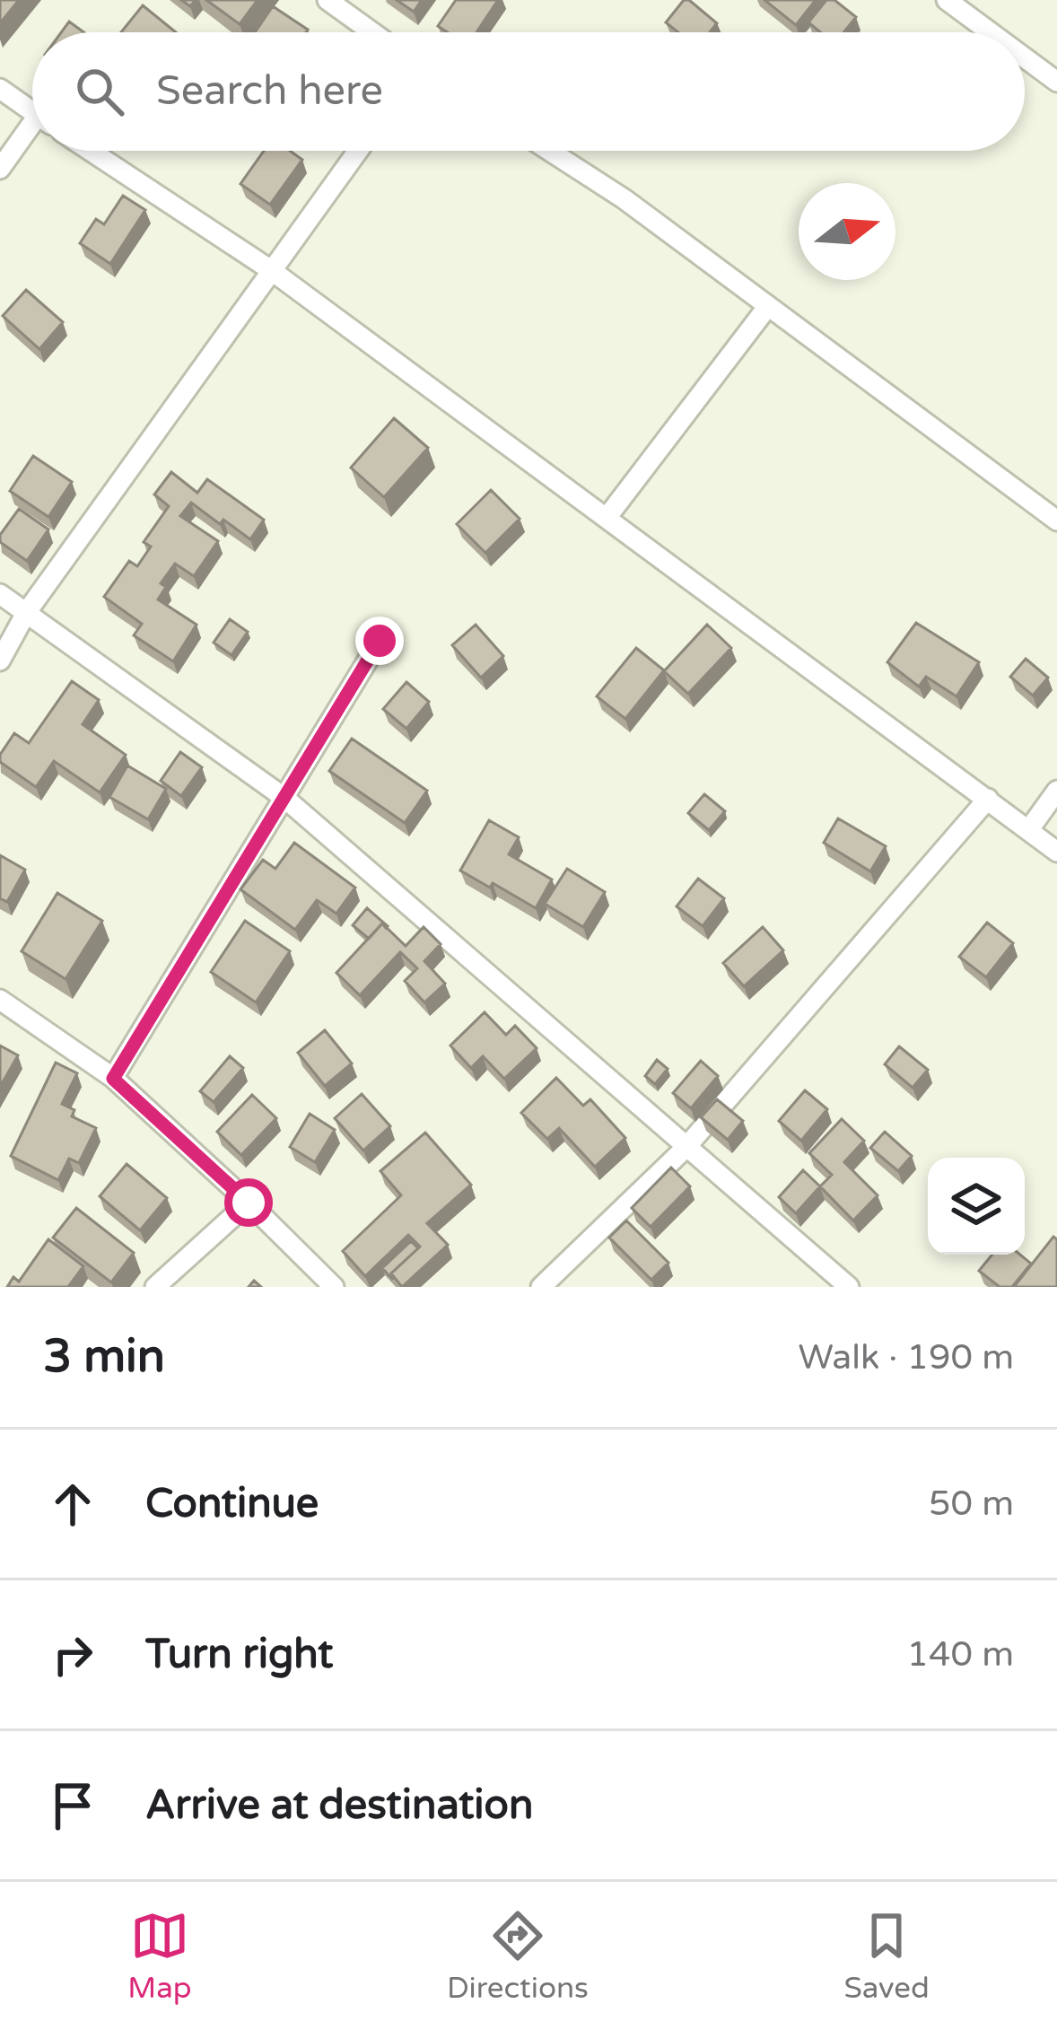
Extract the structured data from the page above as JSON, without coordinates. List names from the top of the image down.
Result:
{
  "north": "right",
  "page": {
    "search": "Search here",
    "heading": ["3 min", "Walk · 190 m"],
    "list": [
      ["Continue", "50 m"],
      ["Turn right", "140 m"],
      "Arrive at destination"
    ],
    "nav": ["Map", "Directions", "Saved"]
  }
}
